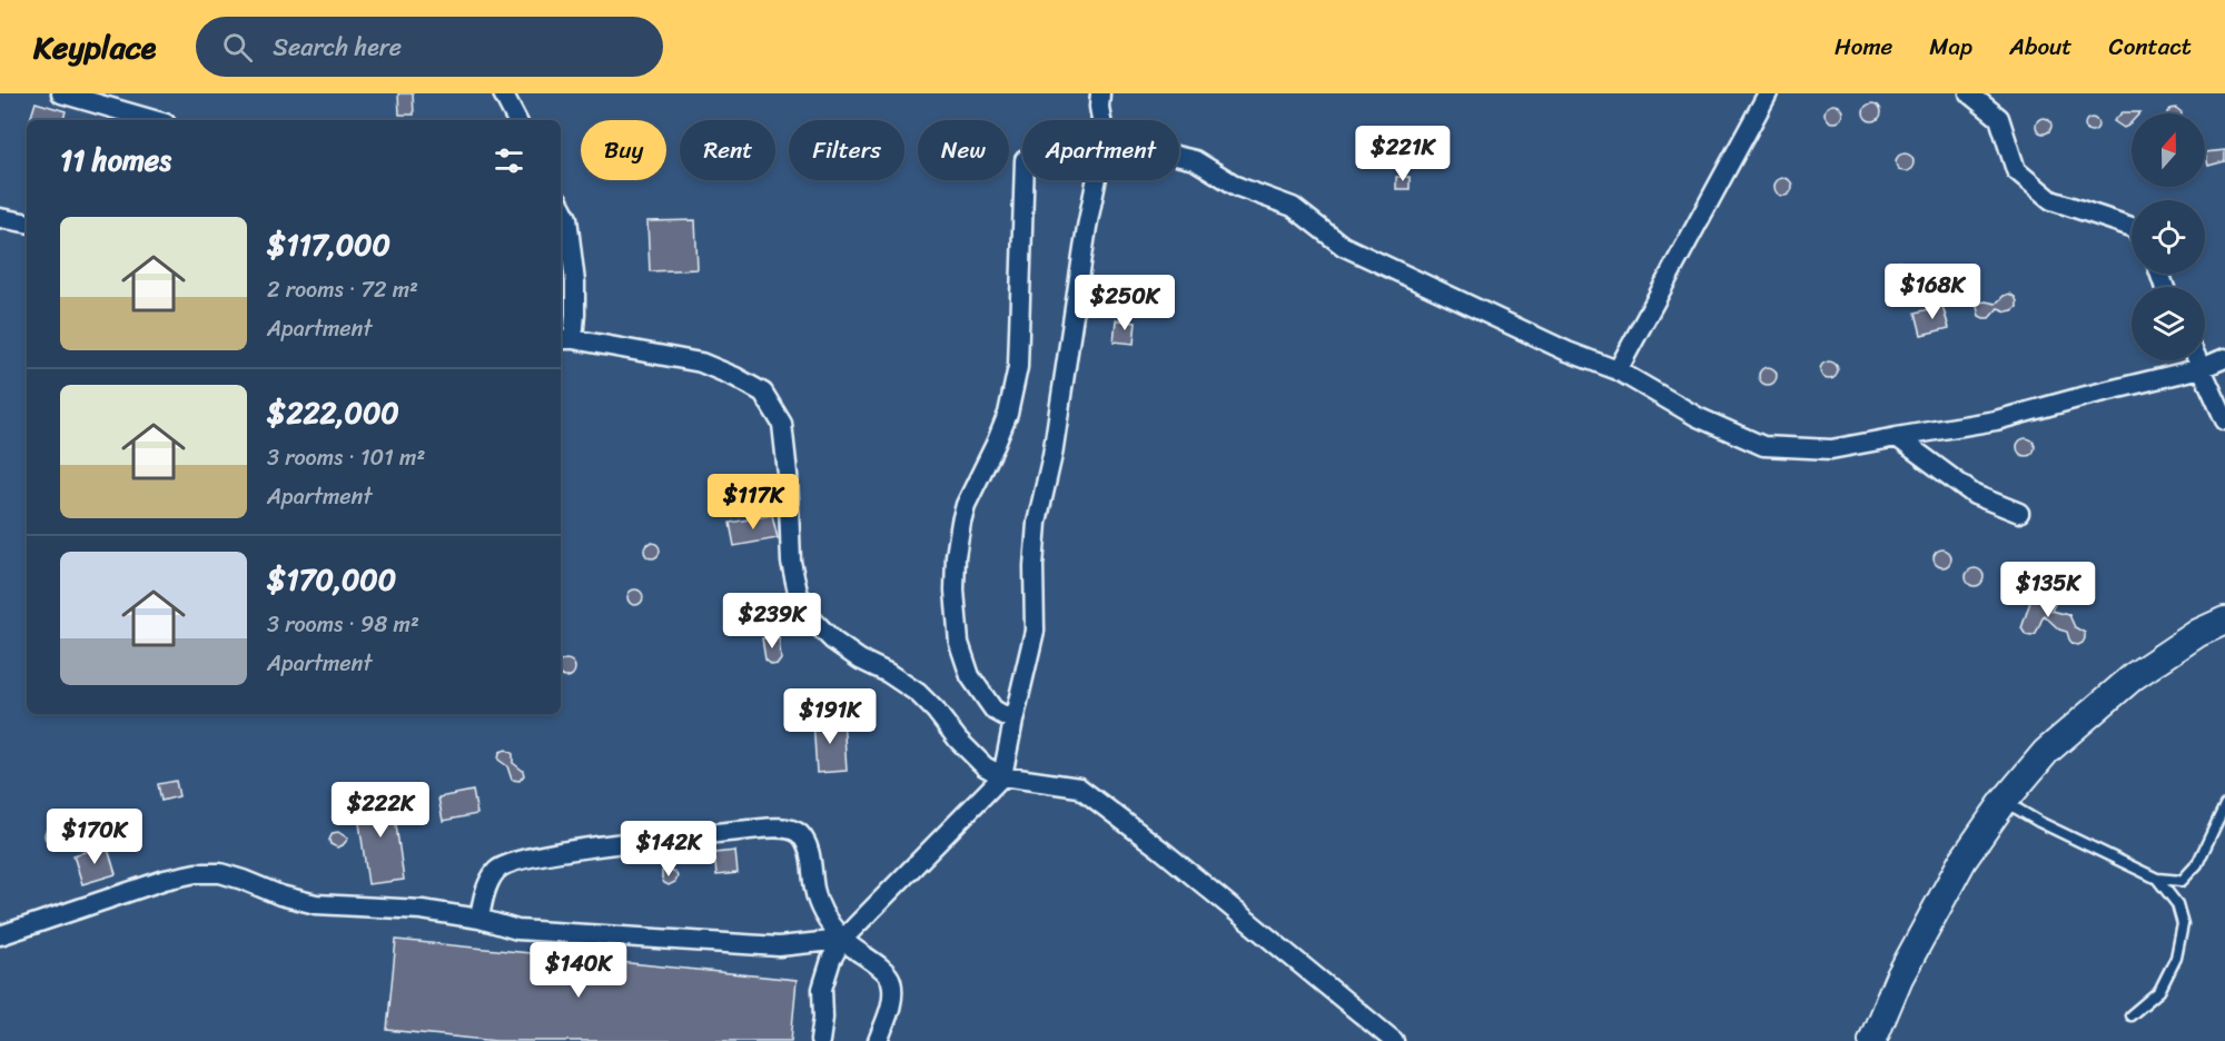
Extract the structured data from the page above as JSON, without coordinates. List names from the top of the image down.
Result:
{
  "north": "top",
  "page": {
    "header": "Keyplace",
    "search": "Search here",
    "nav": [
      "Home",
      "Map",
      "About",
      "Contact"
    ],
    "chip": [
      "Buy",
      "Rent",
      "Filters",
      "New",
      "Apartment"
    ],
    "heading": "11 homes",
    "price": [
      "$221K",
      "$168K",
      "$250K",
      "$117K",
      "$135K",
      "$239K",
      "$191K",
      "$222K",
      "$170K",
      "$142K",
      "$140K"
    ],
    "list": [
      {
        "name": "$117,000",
        "note": "2 rooms · 72 m² · Apartment"
      },
      {
        "name": "$222,000",
        "note": "3 rooms · 101 m² · Apartment"
      },
      {
        "name": "$170,000",
        "note": "3 rooms · 98 m² · Apartment"
      }
    ]
  }
}
